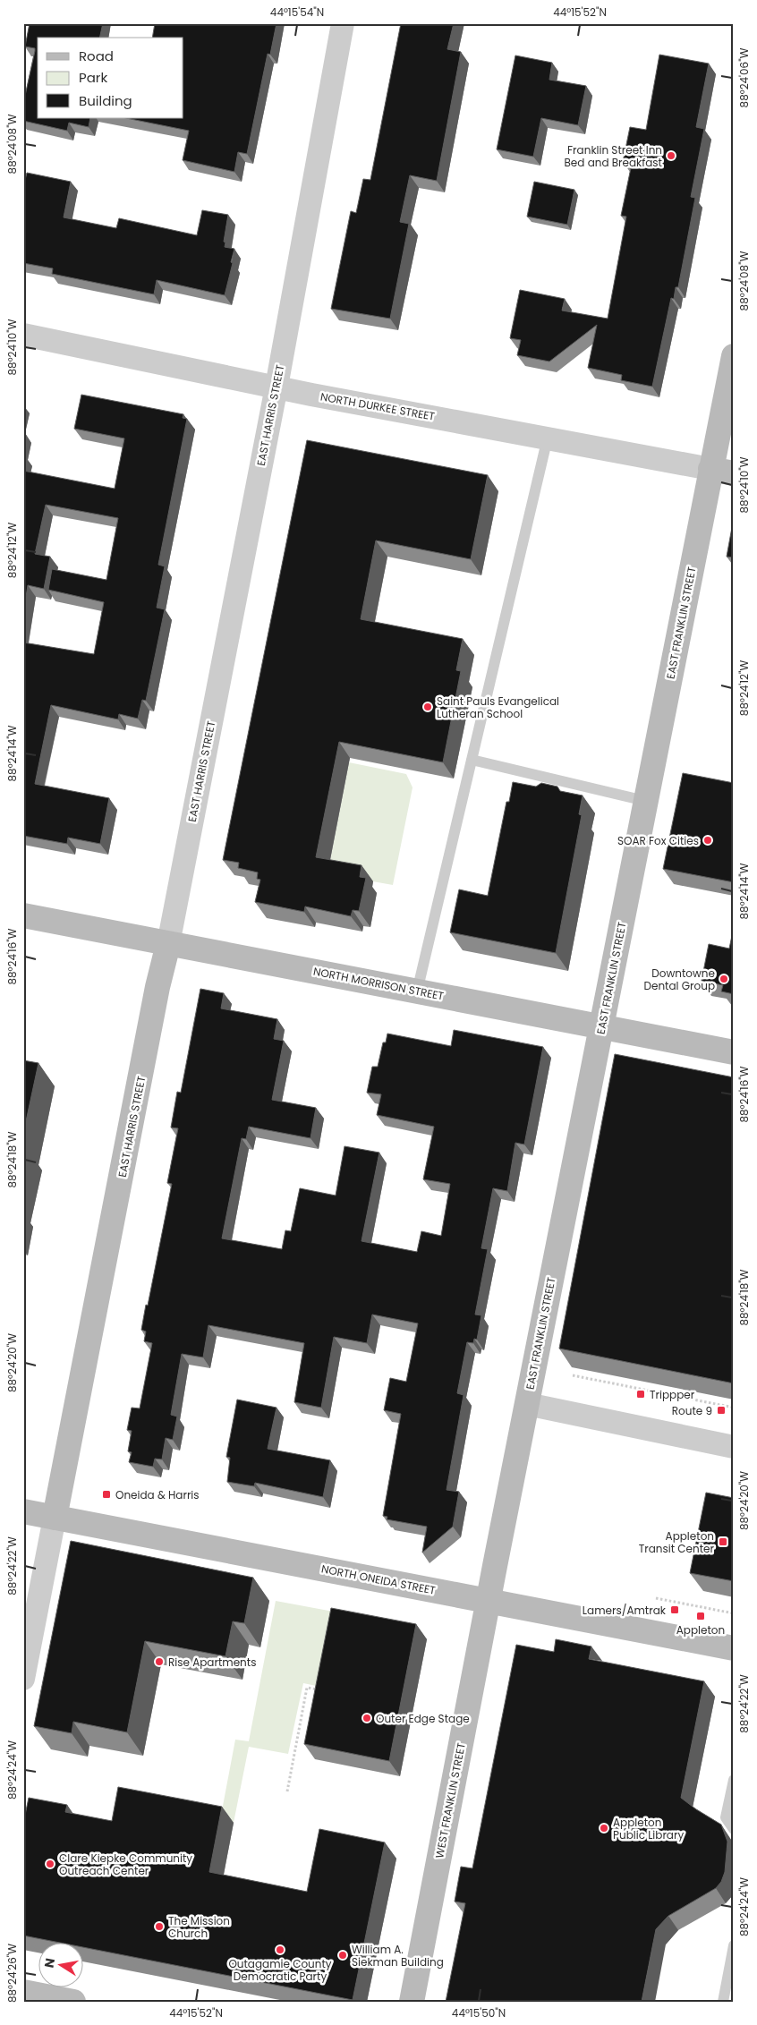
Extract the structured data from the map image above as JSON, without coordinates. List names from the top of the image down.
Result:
{
  "streets": {
    "main road": [
      "EAST HARRIS STREET",
      "EAST FRANKLIN STREET",
      "NORTH MORRISON STREET",
      "NORTH ONEIDA STREET",
      "WEST FRANKLIN STREET"
    ],
    "street": ["NORTH DURKEE STREET"]
  },
  "crossings": [
    ["NORTH DURKEE STREET", "EAST HARRIS STREET"],
    ["NORTH DURKEE STREET", "EAST FRANKLIN STREET"],
    ["EAST HARRIS STREET", "NORTH MORRISON STREET"],
    ["EAST HARRIS STREET", "NORTH ONEIDA STREET"],
    ["EAST FRANKLIN STREET", "NORTH MORRISON STREET"],
    ["EAST FRANKLIN STREET", "NORTH ONEIDA STREET"],
    ["EAST FRANKLIN STREET", "WEST FRANKLIN STREET"],
    ["NORTH ONEIDA STREET", "WEST FRANKLIN STREET"]
  ],
  "places": {
    "other": [
      "Franklin Street Inn Bed and Breakfast",
      "Saint Pauls Evangelical Lutheran School",
      "SOAR Fox Cities",
      "Downtowne Dental Group",
      "Rise Apartments",
      "Outer Edge Stage",
      "Appleton Public Library",
      "Clare Kiepke Community Outreach Center",
      "The Mission Church",
      "Outagamie County Democratic Party",
      "William A. Siekman Building"
    ],
    "transit": [
      "Trippper",
      "Route 9",
      "Oneida & Harris",
      "Appleton Transit Center",
      "Lamers/Amtrak",
      "Appleton"
    ]
  },
  "legend": ["Road", "Park", "Building"],
  "north": "left",
  "coordinates": [
    "44°15'54\"N",
    "44°15'52\"N",
    "88°24'06\"W",
    "88°24'08\"W",
    "88°24'10\"W",
    "88°24'12\"W",
    "88°24'14\"W",
    "88°24'16\"W",
    "88°24'18\"W",
    "88°24'20\"W",
    "88°24'22\"W",
    "88°24'24\"W",
    "88°24'26\"W",
    "44°15'50\"N"
  ]
}
